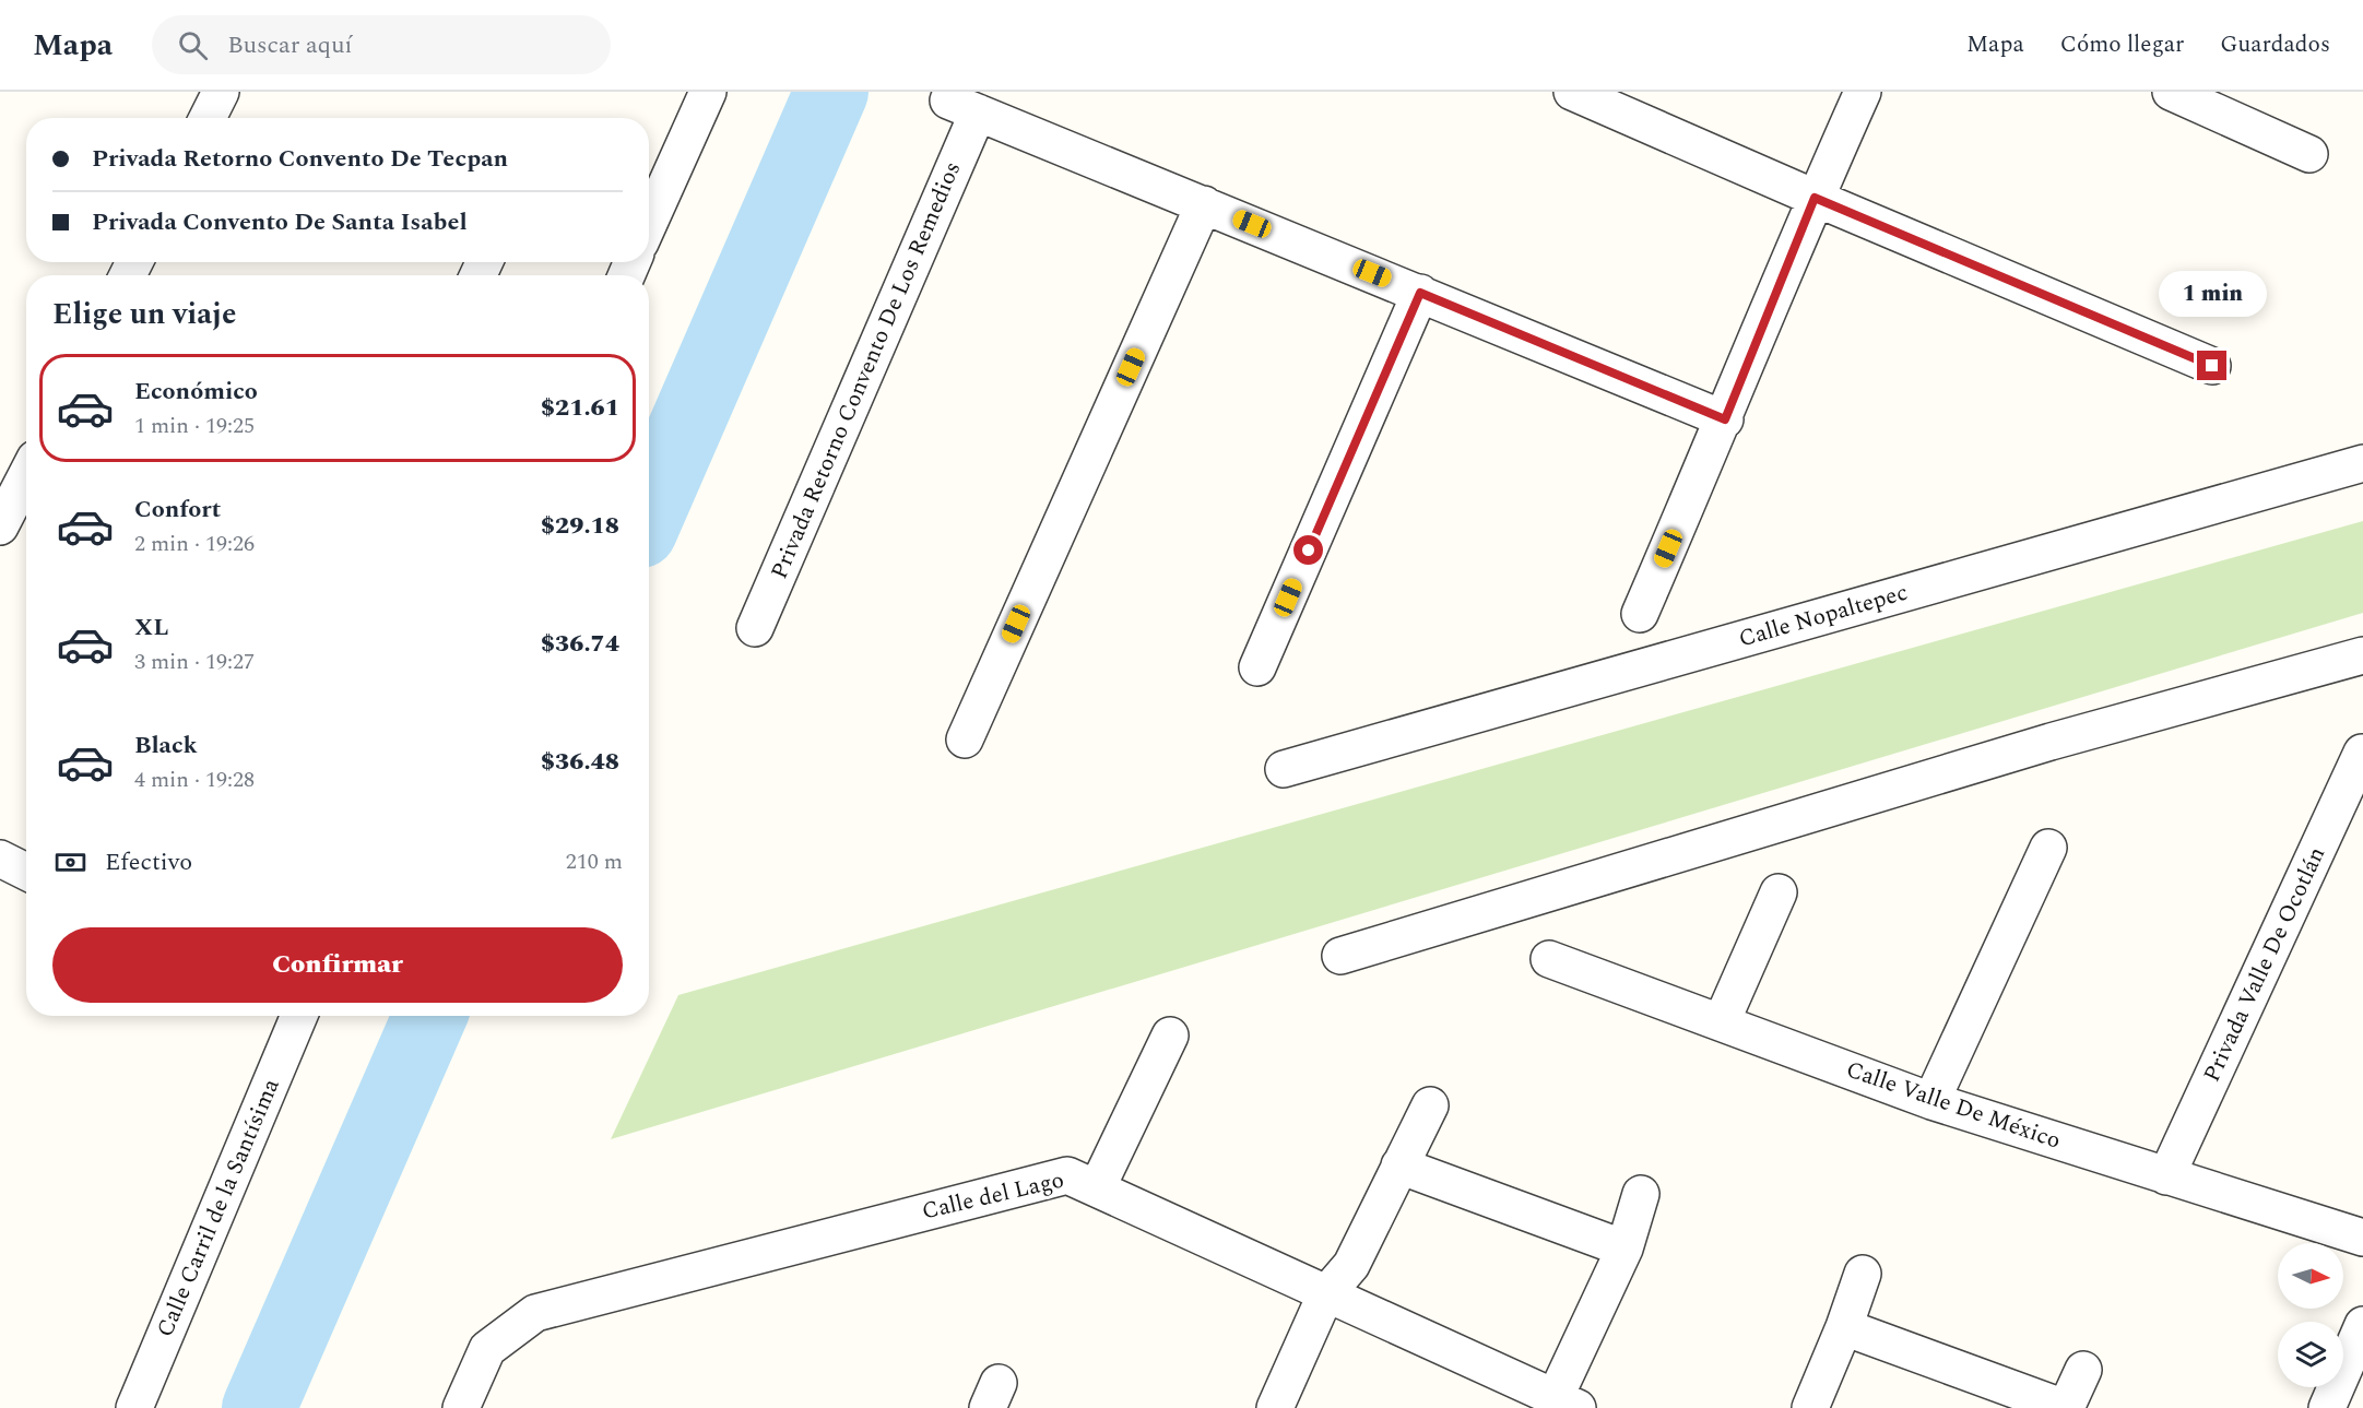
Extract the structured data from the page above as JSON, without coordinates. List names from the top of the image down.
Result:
{
  "streets": {
    "street": [
      "Privada Retorno Convento De Los Remedios",
      "Calle Nopaltepec",
      "Privada Valle De Ocotlán",
      "Calle Valle De México",
      "Calle del Lago",
      "Calle Carril de la Santísima"
    ]
  },
  "crossings": [
    ["Privada Valle De Ocotlán", "Calle Valle De México"]
  ],
  "north": "right",
  "page": {
    "header": "Mapa",
    "search": "Buscar aquí",
    "nav": ["Mapa", "Cómo llegar", "Guardados"],
    "banner": ["Privada Retorno Convento De Tecpan", "Privada Convento De Santa Isabel"],
    "bubble": "1 min",
    "heading": "Elige un viaje",
    "list": [
      {
        "name": "Económico",
        "note": "1 min · 19:25",
        "value": "$21.61"
      },
      {
        "name": "Confort",
        "note": "2 min · 19:26",
        "value": "$29.18"
      },
      {
        "name": "XL",
        "note": "3 min · 19:27",
        "value": "$36.74"
      },
      {
        "name": "Black",
        "note": "4 min · 19:28",
        "value": "$36.48"
      }
    ],
    "pay": ["Efectivo", "210 m"],
    "buttons": "Confirmar"
  }
}
